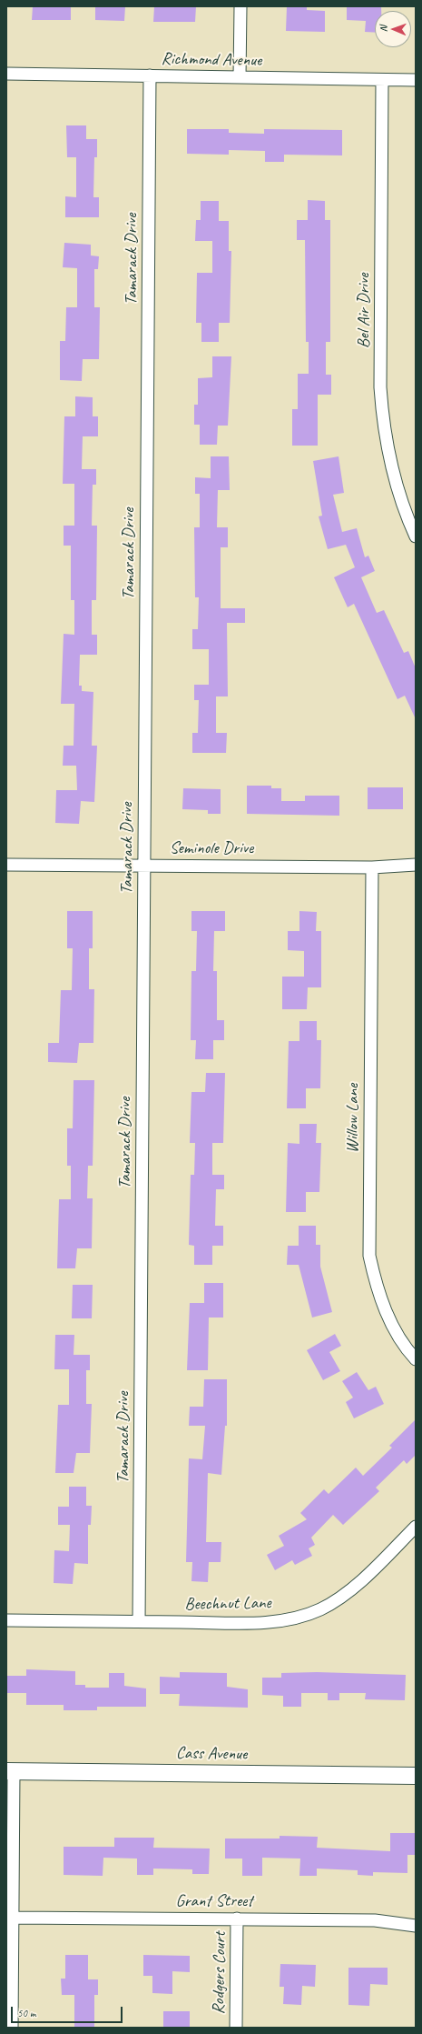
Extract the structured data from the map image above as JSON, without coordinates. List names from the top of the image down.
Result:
{
  "streets": {
    "main road": ["Cass Avenue"],
    "street": [
      "Richmond Avenue",
      "Tamarack Drive",
      "Bel Air Drive",
      "Seminole Drive",
      "Willow Lane",
      "Beechnut Lane",
      "Grant Street",
      "Rodgers Court"
    ]
  },
  "crossings": [
    ["Richmond Avenue", "Tamarack Drive"],
    ["Richmond Avenue", "Bel Air Drive"],
    ["Tamarack Drive", "Seminole Drive"],
    ["Tamarack Drive", "Beechnut Lane"],
    ["Seminole Drive", "Willow Lane"],
    ["Grant Street", "Rodgers Court"]
  ],
  "scale_bar": "50 m",
  "north": "left"
}
